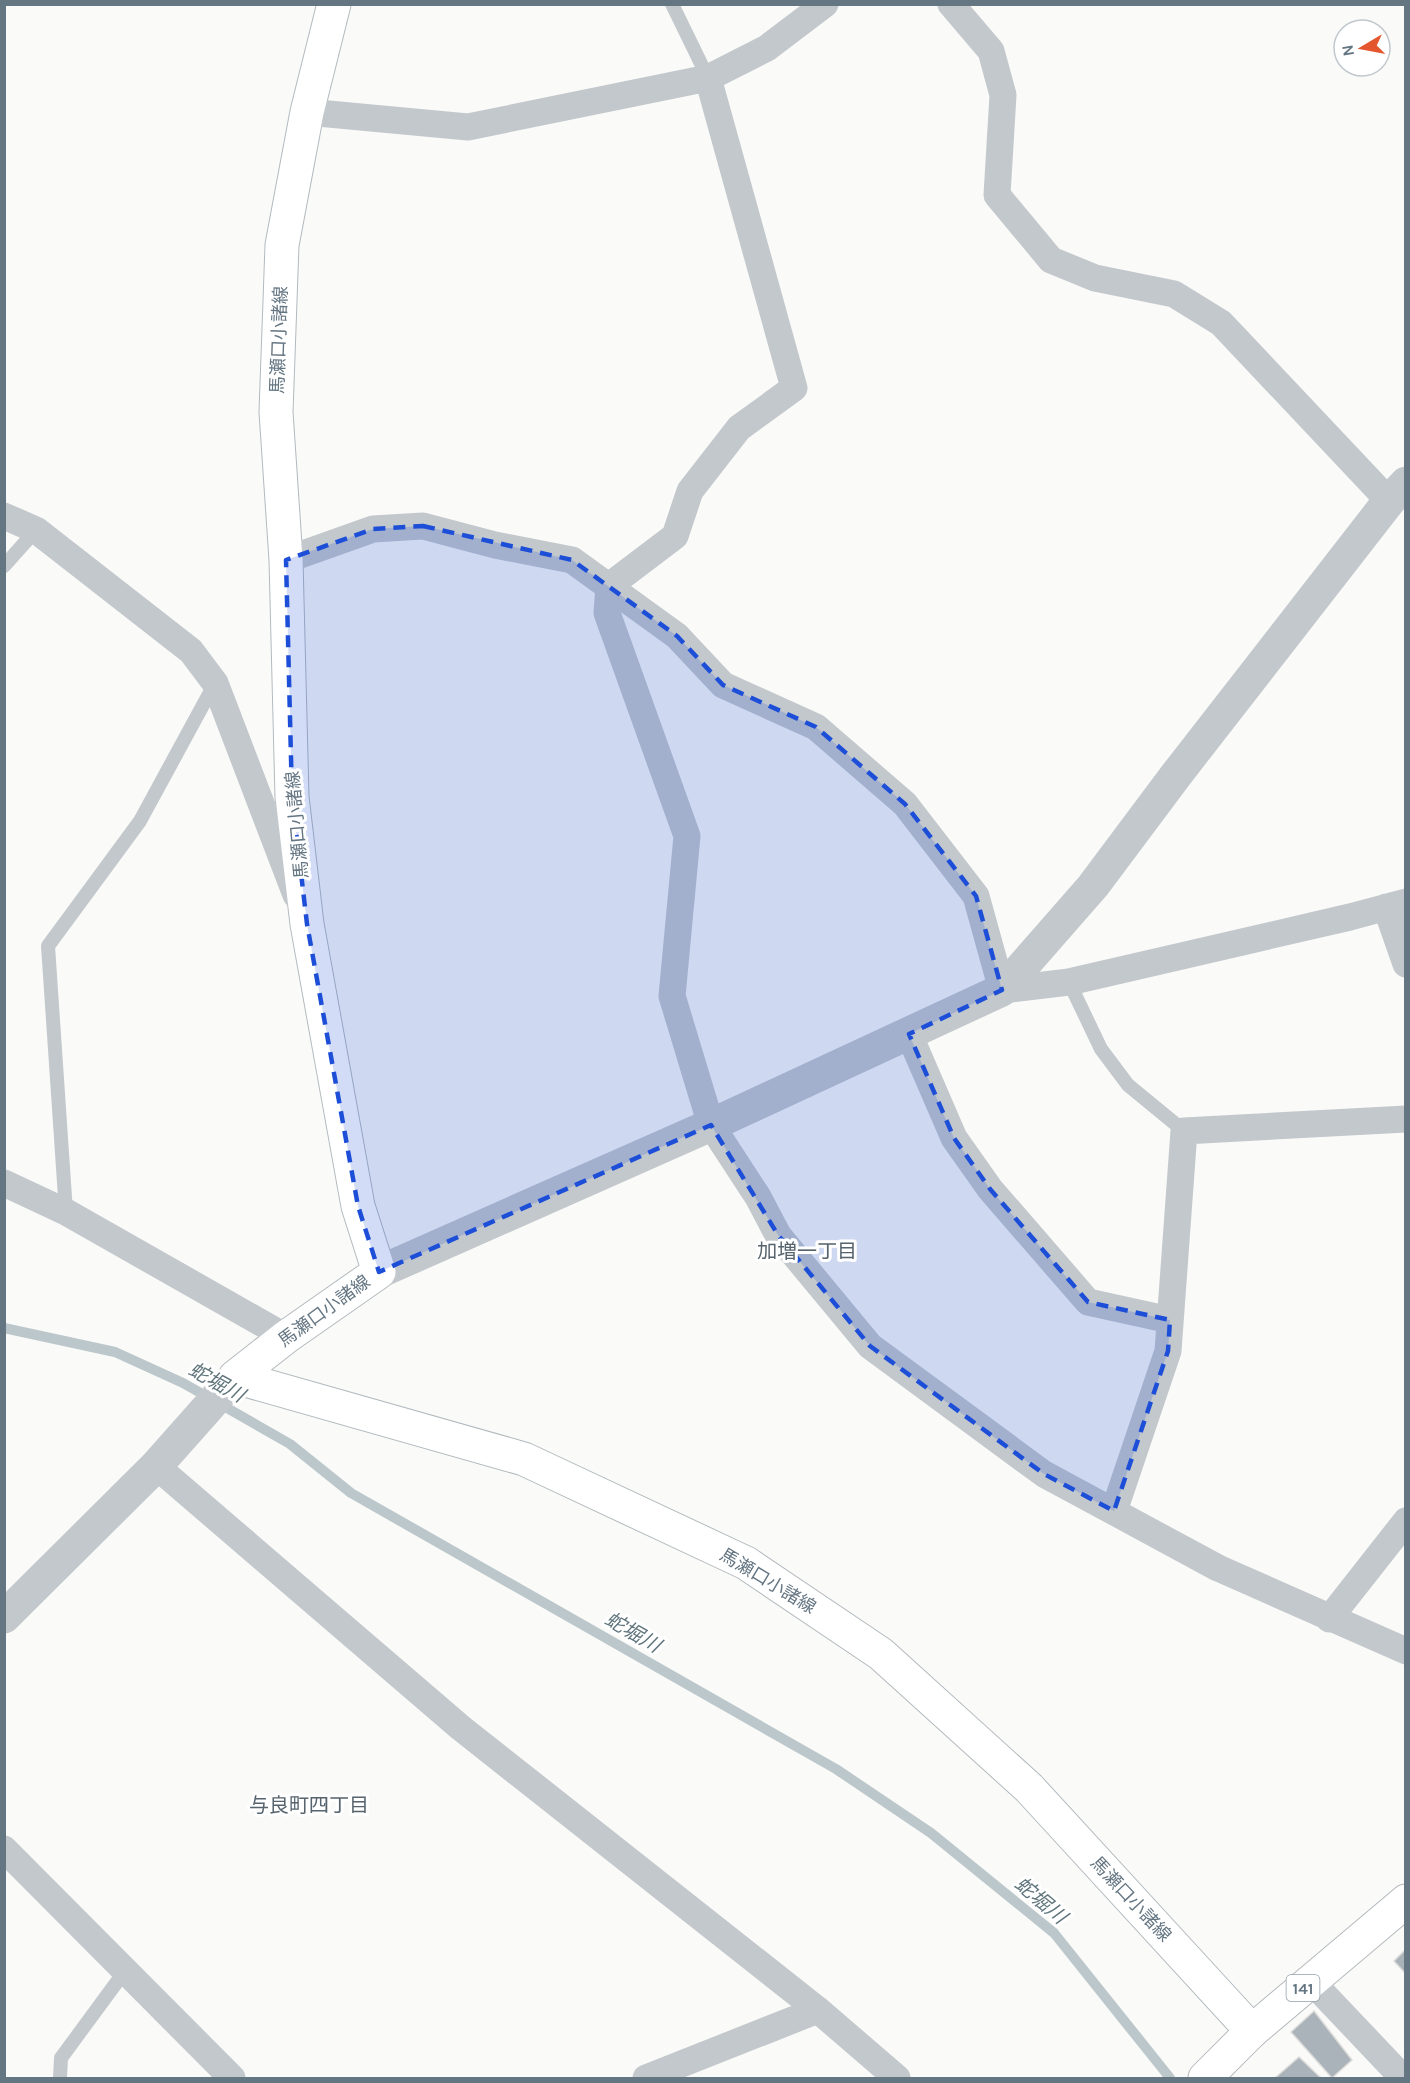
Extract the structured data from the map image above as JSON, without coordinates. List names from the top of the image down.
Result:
{
  "streets": {
    "main road": ["馬瀬口小諸線", "141"]
  },
  "crossings": [
    ["馬瀬口小諸線", "141"]
  ],
  "districts": ["加増一丁目", "与良町四丁目"],
  "water": ["蛇堀川"],
  "north": "left"
}
